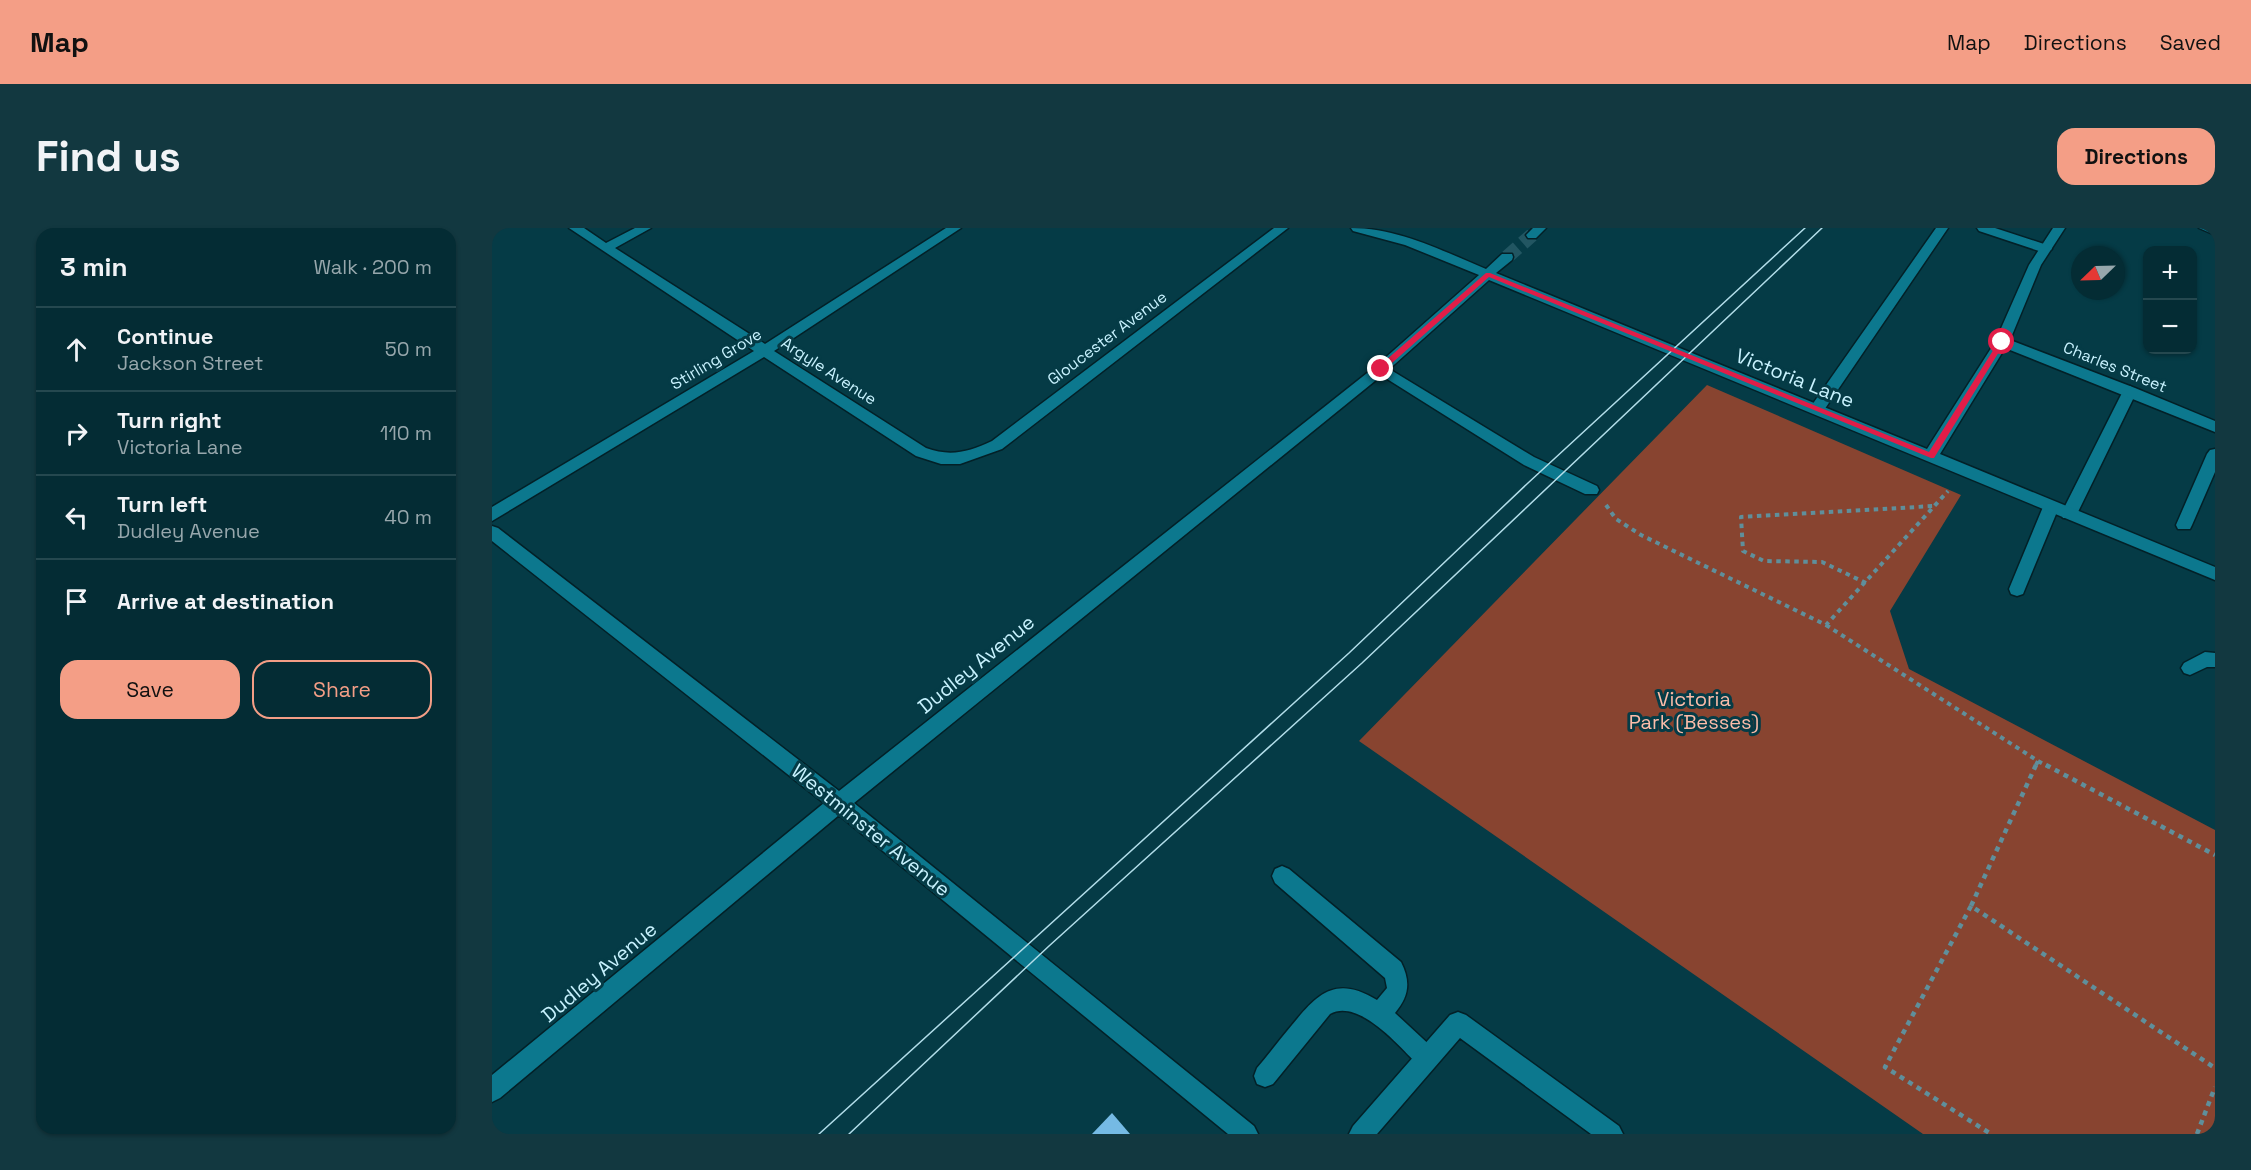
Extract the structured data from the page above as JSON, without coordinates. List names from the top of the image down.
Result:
{
  "streets": {
    "street": [
      "Gloucester Avenue",
      "Stirling Grove",
      "Charles Street",
      "Argyle Avenue",
      "Victoria Lane",
      "Dudley Avenue",
      "Westminster Avenue"
    ]
  },
  "crossings": [
    ["Gloucester Avenue", "Argyle Avenue"],
    ["Stirling Grove", "Argyle Avenue"],
    ["Victoria Lane", "Dudley Avenue"],
    ["Dudley Avenue", "Westminster Avenue"]
  ],
  "parks": ["Victoria Park (Besses)"],
  "north": "bottom left",
  "page": {
    "header": "Map",
    "nav": ["Map", "Directions", "Saved"],
    "buttons": [
      "Directions",
      ["Save", "Share"]
    ],
    "title": "Find us",
    "heading": ["3 min", "Walk · 200 m"],
    "map_buttons": ["+", "−"],
    "list": [
      ["Continue", "Jackson Street", "50 m"],
      ["Turn right", "Victoria Lane", "110 m"],
      ["Turn left", "Dudley Avenue", "40 m"],
      "Arrive at destination"
    ]
  }
}
